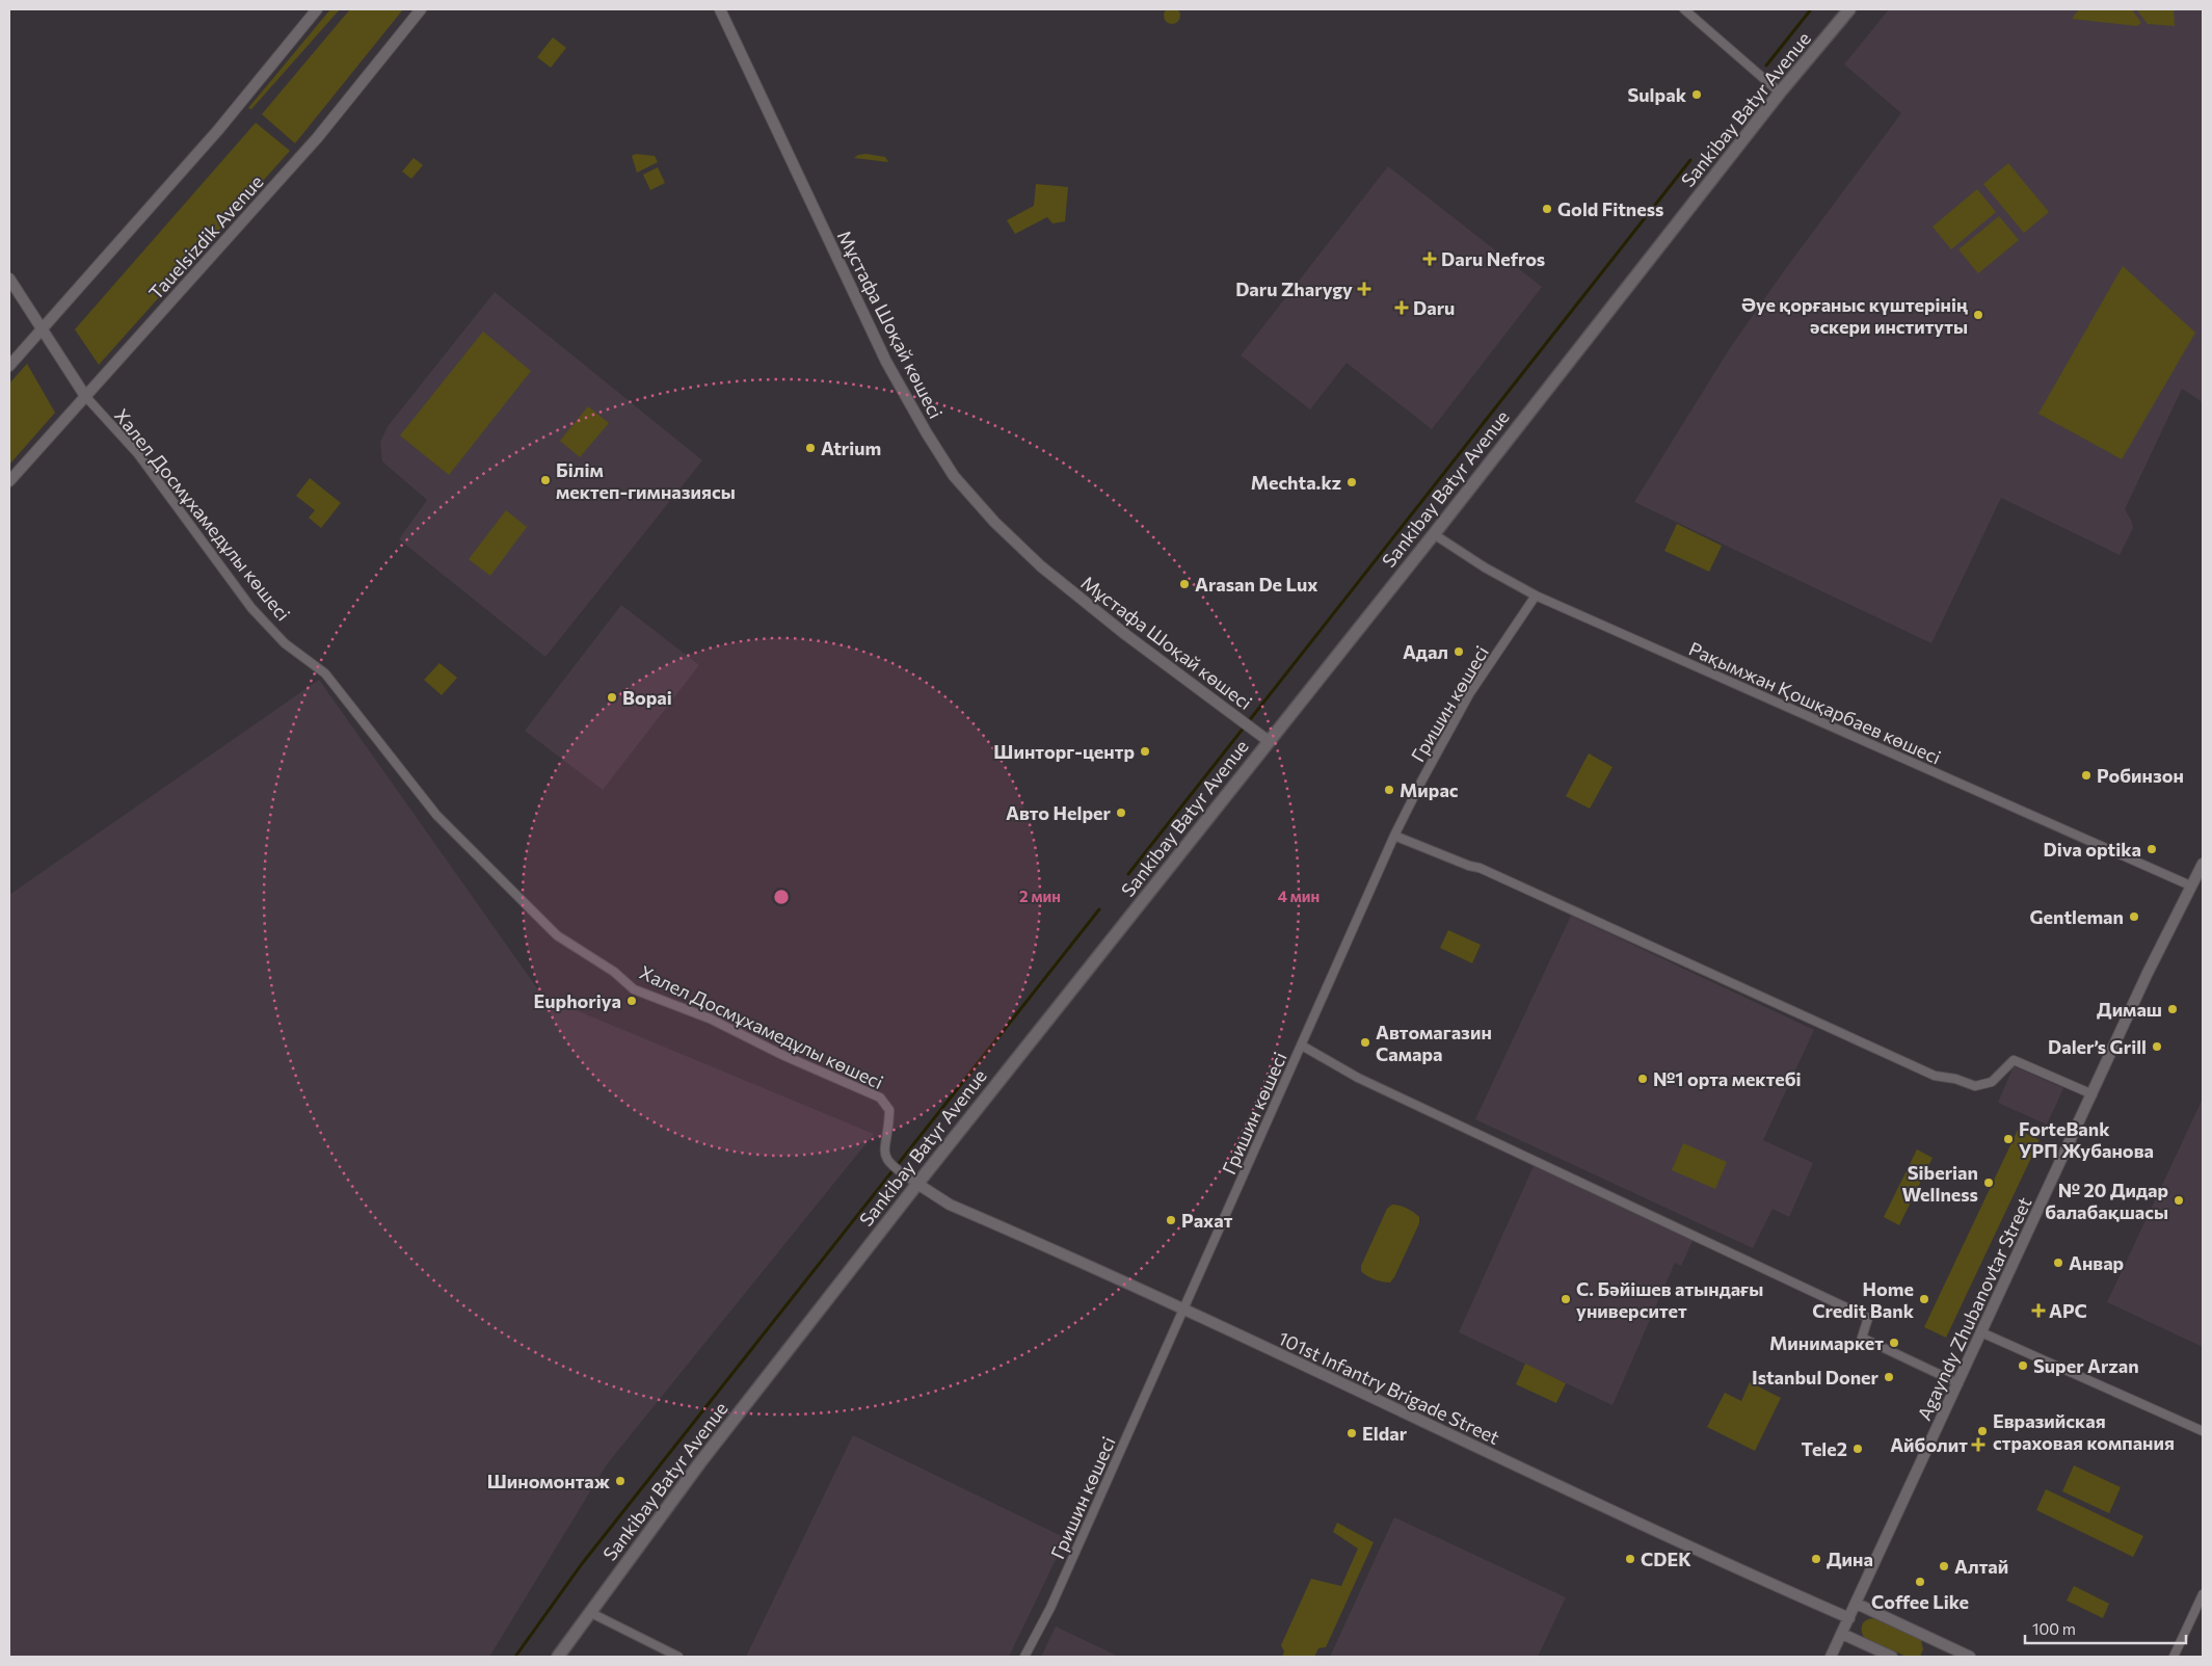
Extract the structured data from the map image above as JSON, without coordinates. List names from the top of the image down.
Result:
{
  "streets": {
    "main road": ["Sankibay Batyr Avenue"],
    "street": [
      "Tauelsizdik Avenue",
      "Мұстафа Шоқай көшесі",
      "Халел Досмұхамедұлы көшесі",
      "Рақымжан Қошқарбаев көшесі",
      "Гришин көшесі",
      "Agayndy Zhubanovtar Street",
      "101st Infantry Brigade Street"
    ]
  },
  "crossings": [
    ["Sankibay Batyr Avenue", "Мұстафа Шоқай көшесі"],
    ["Sankibay Batyr Avenue", "Халел Досмұхамедұлы көшесі"],
    ["Sankibay Batyr Avenue", "Рақымжан Қошқарбаев көшесі"],
    ["Sankibay Batyr Avenue", "101st Infantry Brigade Street"],
    ["Tauelsizdik Avenue", "Халел Досмұхамедұлы көшесі"],
    ["Халел Досмұхамедұлы көшесі", "101st Infantry Brigade Street"],
    ["Рақымжан Қошқарбаев көшесі", "Гришин көшесі"],
    ["Рақымжан Қошқарбаев көшесі", "Agayndy Zhubanovtar Street"],
    ["Гришин көшесі", "101st Infantry Brigade Street"],
    ["Agayndy Zhubanovtar Street", "101st Infantry Brigade Street"]
  ],
  "places": {
    "other": [
      "Sulpak",
      "Gold Fitness",
      "Әуе қорғаныс күштерінің әскери институты",
      "Atrium",
      "Білім мектеп-гимназиясы",
      "Mechta.kz",
      "Arasan De Lux",
      "Адал",
      "Bopai",
      "Шинторг-центр",
      "Робинзон",
      "Мирас",
      "Авто Helper",
      "Diva optika",
      "Gentleman",
      "Euphoriya",
      "Димаш",
      "Автомагазин Самара",
      "Daler’s Grill",
      "№1 орта мектебі",
      "ForteBank УРП Жубанова",
      "Siberian Wellness",
      "№ 20 Дидар балабақшасы",
      "Рахат",
      "Анвар",
      "С. Бәйішев атындағы университет",
      "Home Credit Bank",
      "Минимаркет",
      "Super Arzan",
      "Istanbul Doner",
      "Евразийская страховая компания",
      "Eldar",
      "Tele2",
      "Шиномонтаж",
      "CDEK",
      "Дина",
      "Алтай",
      "Coffee Like"
    ],
    "health": [
      "Daru Nefros",
      "Daru Zharygy",
      "Daru",
      "АРС",
      "Айболит"
    ]
  },
  "scale_bar": "100 m",
  "rings": ["2 мин", "4 мин"]
}
